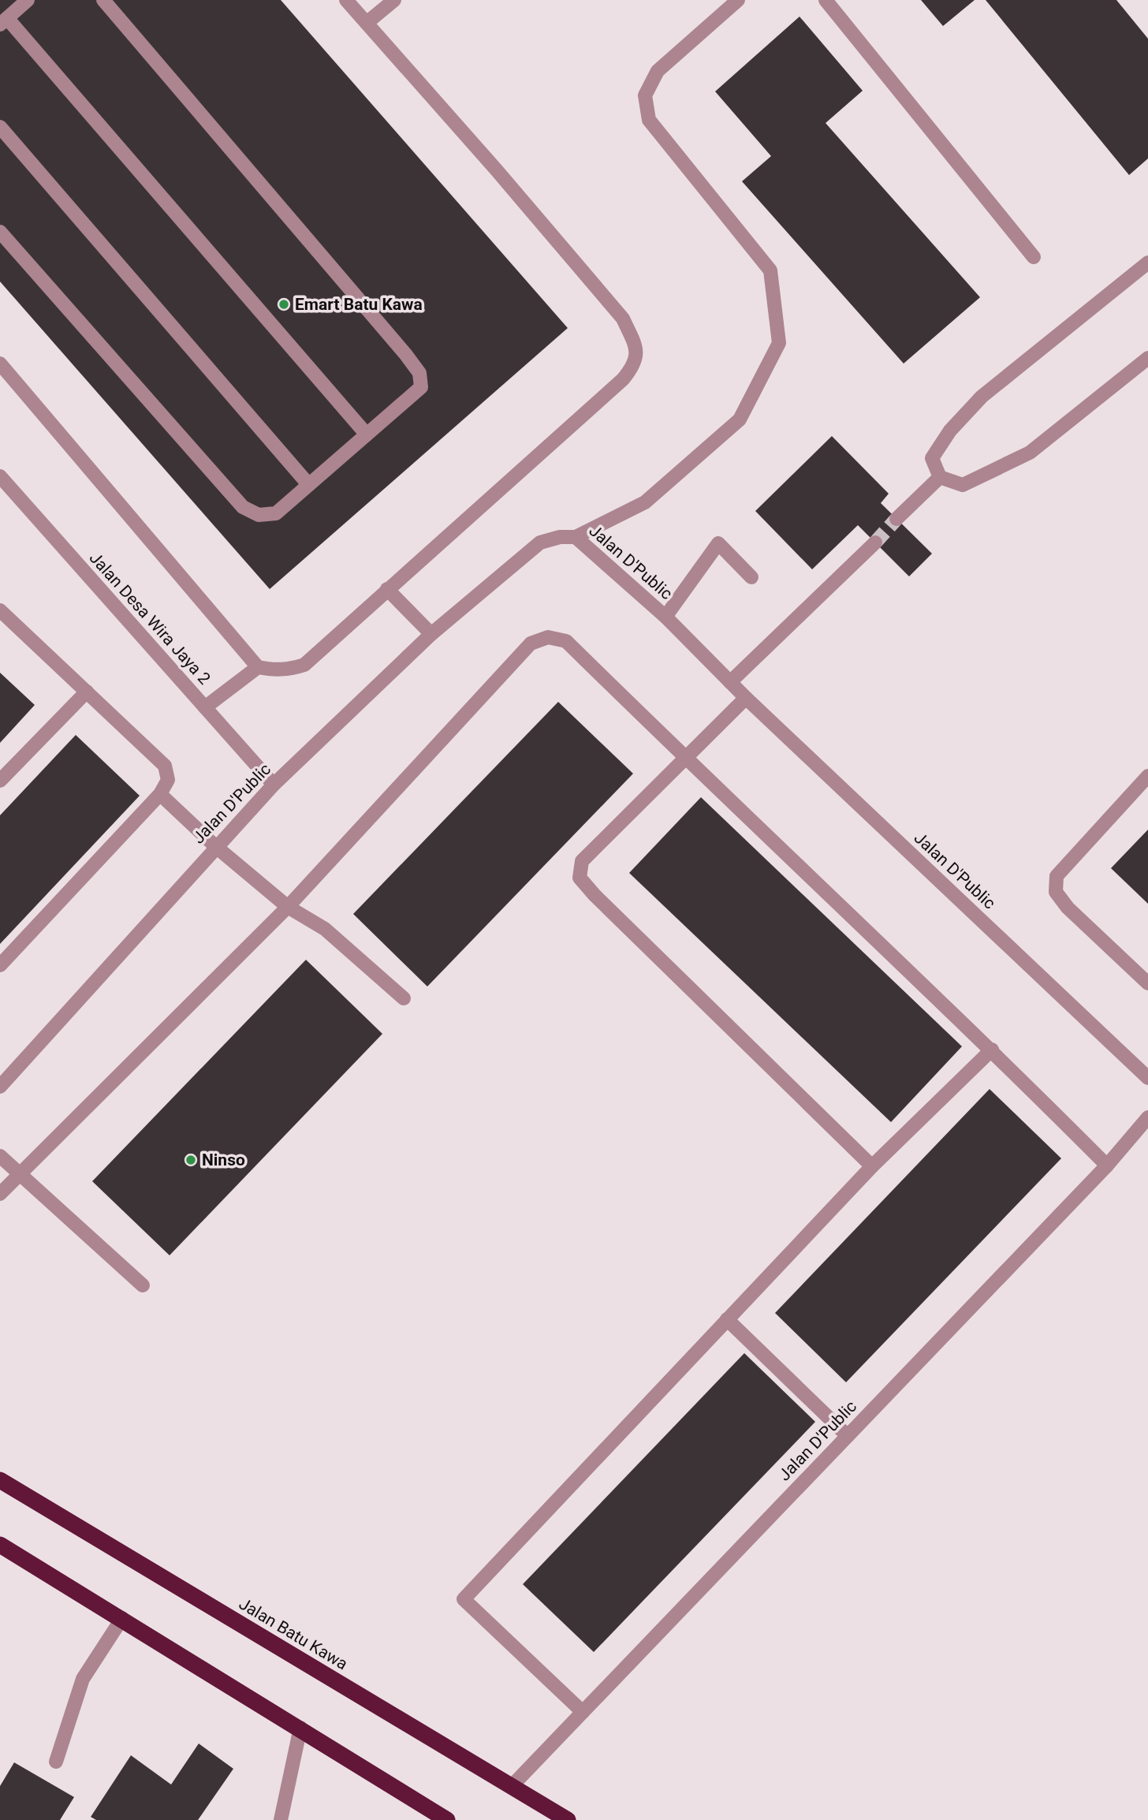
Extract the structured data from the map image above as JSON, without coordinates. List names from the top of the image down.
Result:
{
  "streets": {
    "highway": ["Jalan Batu Kawa"],
    "street": ["Jalan D'Public", "Jalan Desa Wira Jaya 2"]
  },
  "crossings": [
    ["Jalan D'Public", "Jalan Desa Wira Jaya 2"],
    ["Jalan D'Public", "Jalan Batu Kawa"]
  ],
  "places": ["Emart Batu Kawa", "Ninso"]
}
